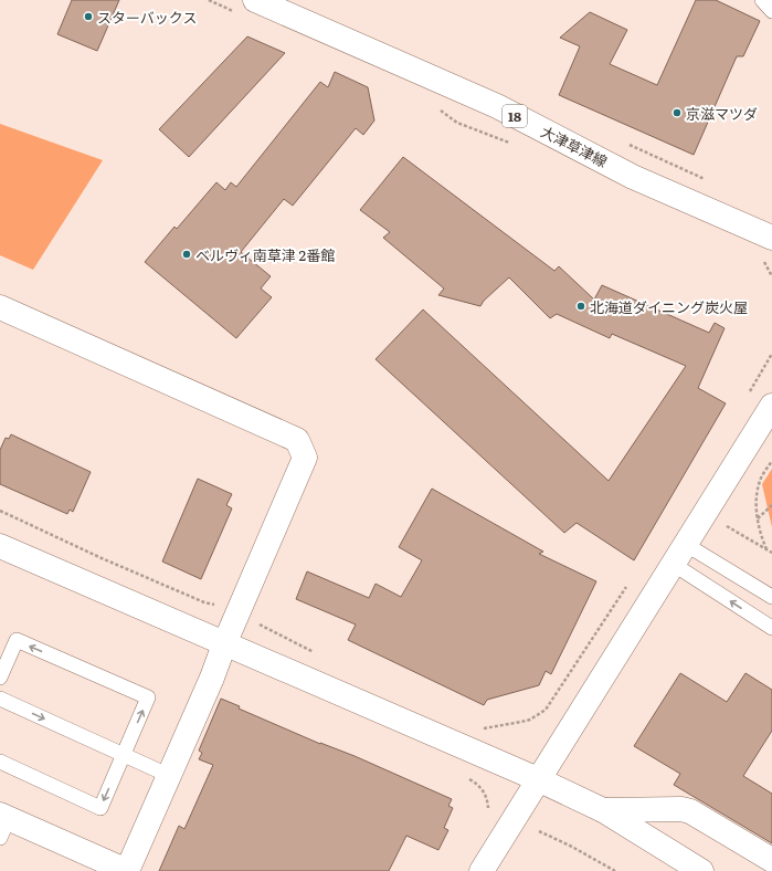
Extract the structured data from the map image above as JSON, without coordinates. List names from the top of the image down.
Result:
{
  "streets": {
    "street": ["18", "大津草津線"]
  },
  "places": [
    "スターバックス",
    "京滋マツダ",
    "ベルヴィ南草津 2番館",
    "北海道ダイニング炭火屋"
  ]
}
